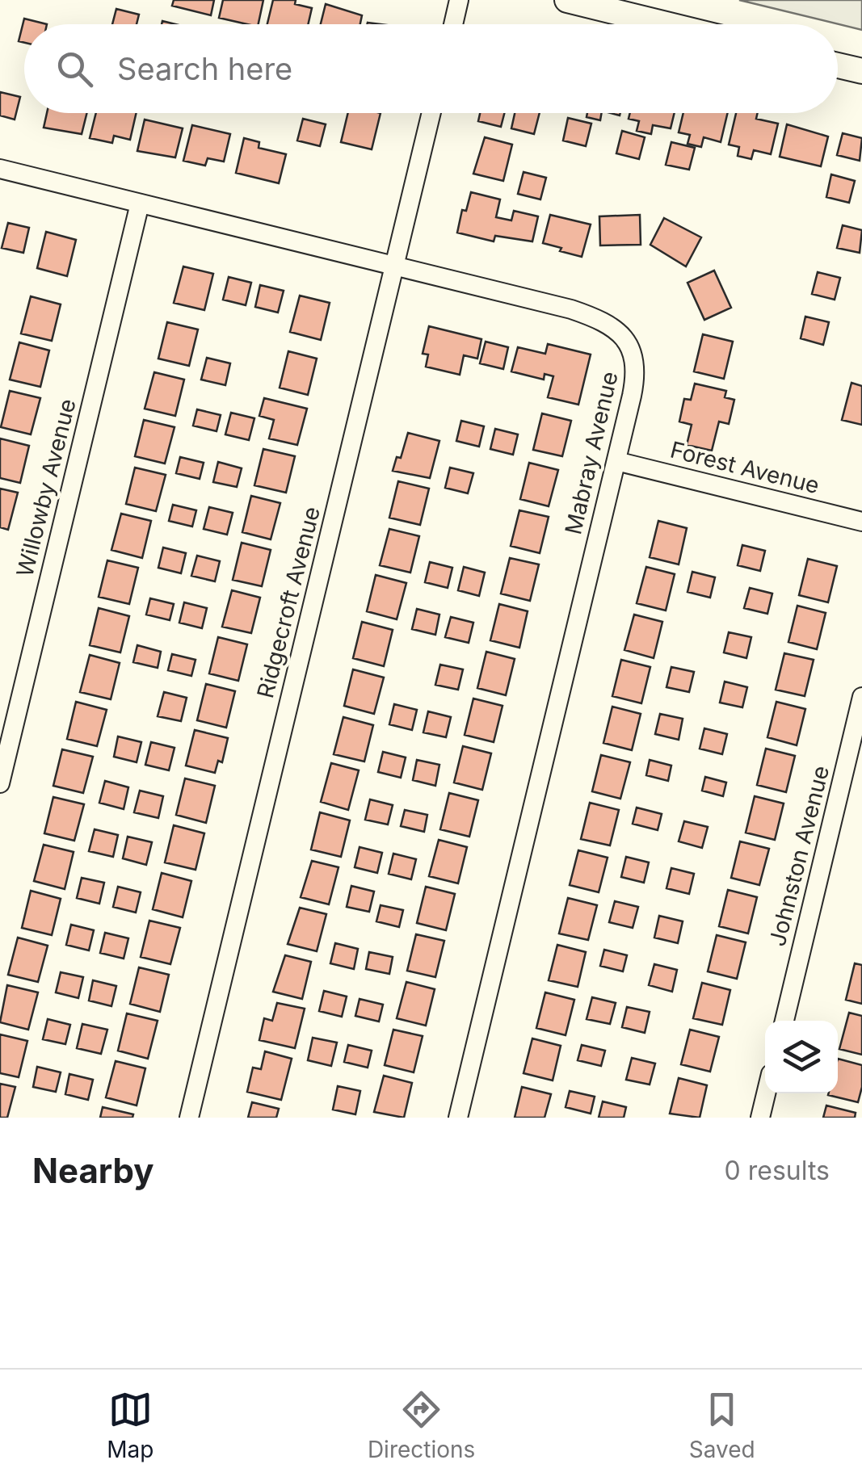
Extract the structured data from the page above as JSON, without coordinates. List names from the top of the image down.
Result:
{
  "streets": {
    "street": [
      "Mabray Avenue",
      "Forest Avenue",
      "Willowby Avenue",
      "Ridgecroft Avenue",
      "Johnston Avenue"
    ]
  },
  "crossings": [
    ["Mabray Avenue", "Forest Avenue"],
    ["Mabray Avenue", "Willowby Avenue"],
    ["Mabray Avenue", "Ridgecroft Avenue"]
  ],
  "page": {
    "search": "Search here",
    "heading": ["Nearby", "0 results"],
    "nav": ["Map", "Directions", "Saved"]
  }
}
